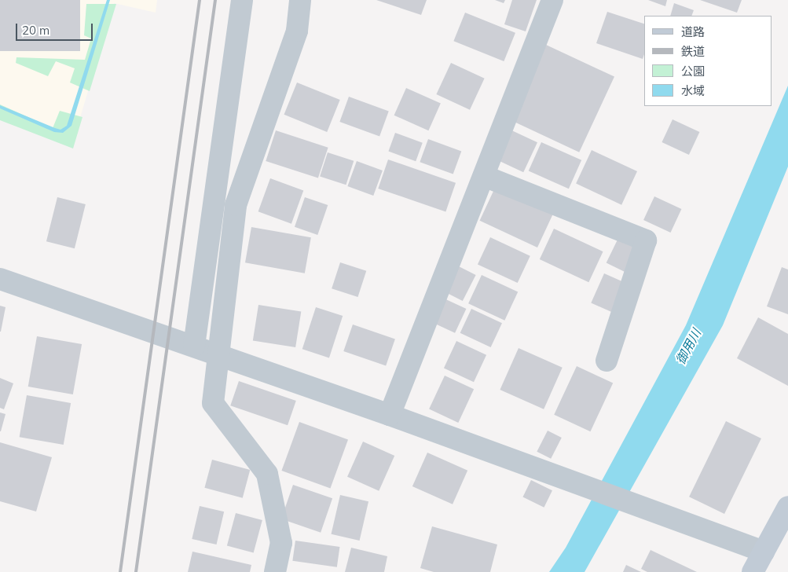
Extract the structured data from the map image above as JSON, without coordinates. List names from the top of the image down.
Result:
{
  "water": ["御用川"],
  "legend": [
    "道路",
    "鉄道",
    "公園",
    "水域"
  ],
  "scale_bar": "20 m"
}
